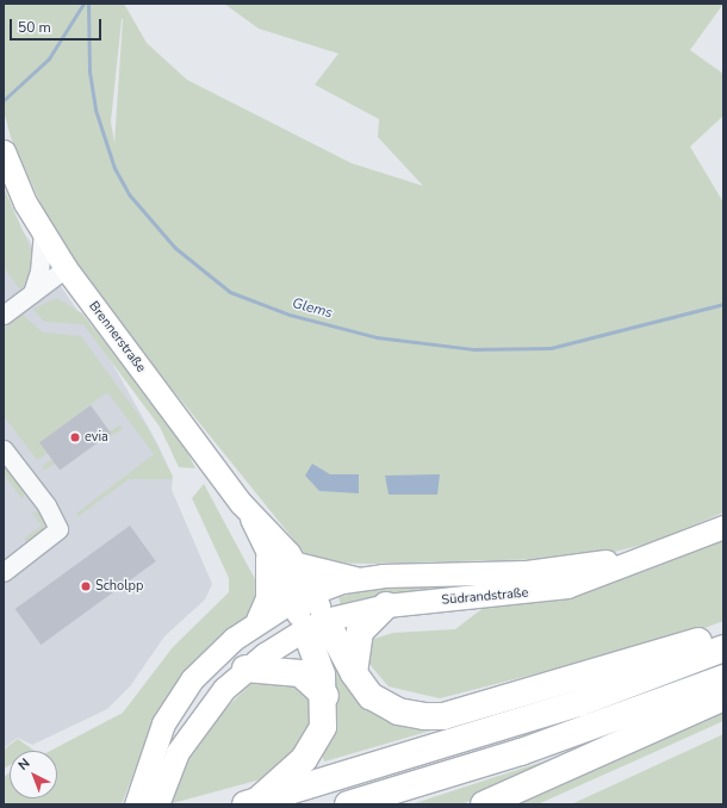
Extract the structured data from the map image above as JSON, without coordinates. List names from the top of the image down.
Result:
{
  "streets": {
    "main road": ["Brennerstraße", "Südrandstraße"]
  },
  "crossings": [
    ["Brennerstraße", "Südrandstraße"]
  ],
  "water": ["Glems"],
  "places": ["evia", "Scholpp"],
  "scale_bar": "50 m",
  "north": "top left"
}
